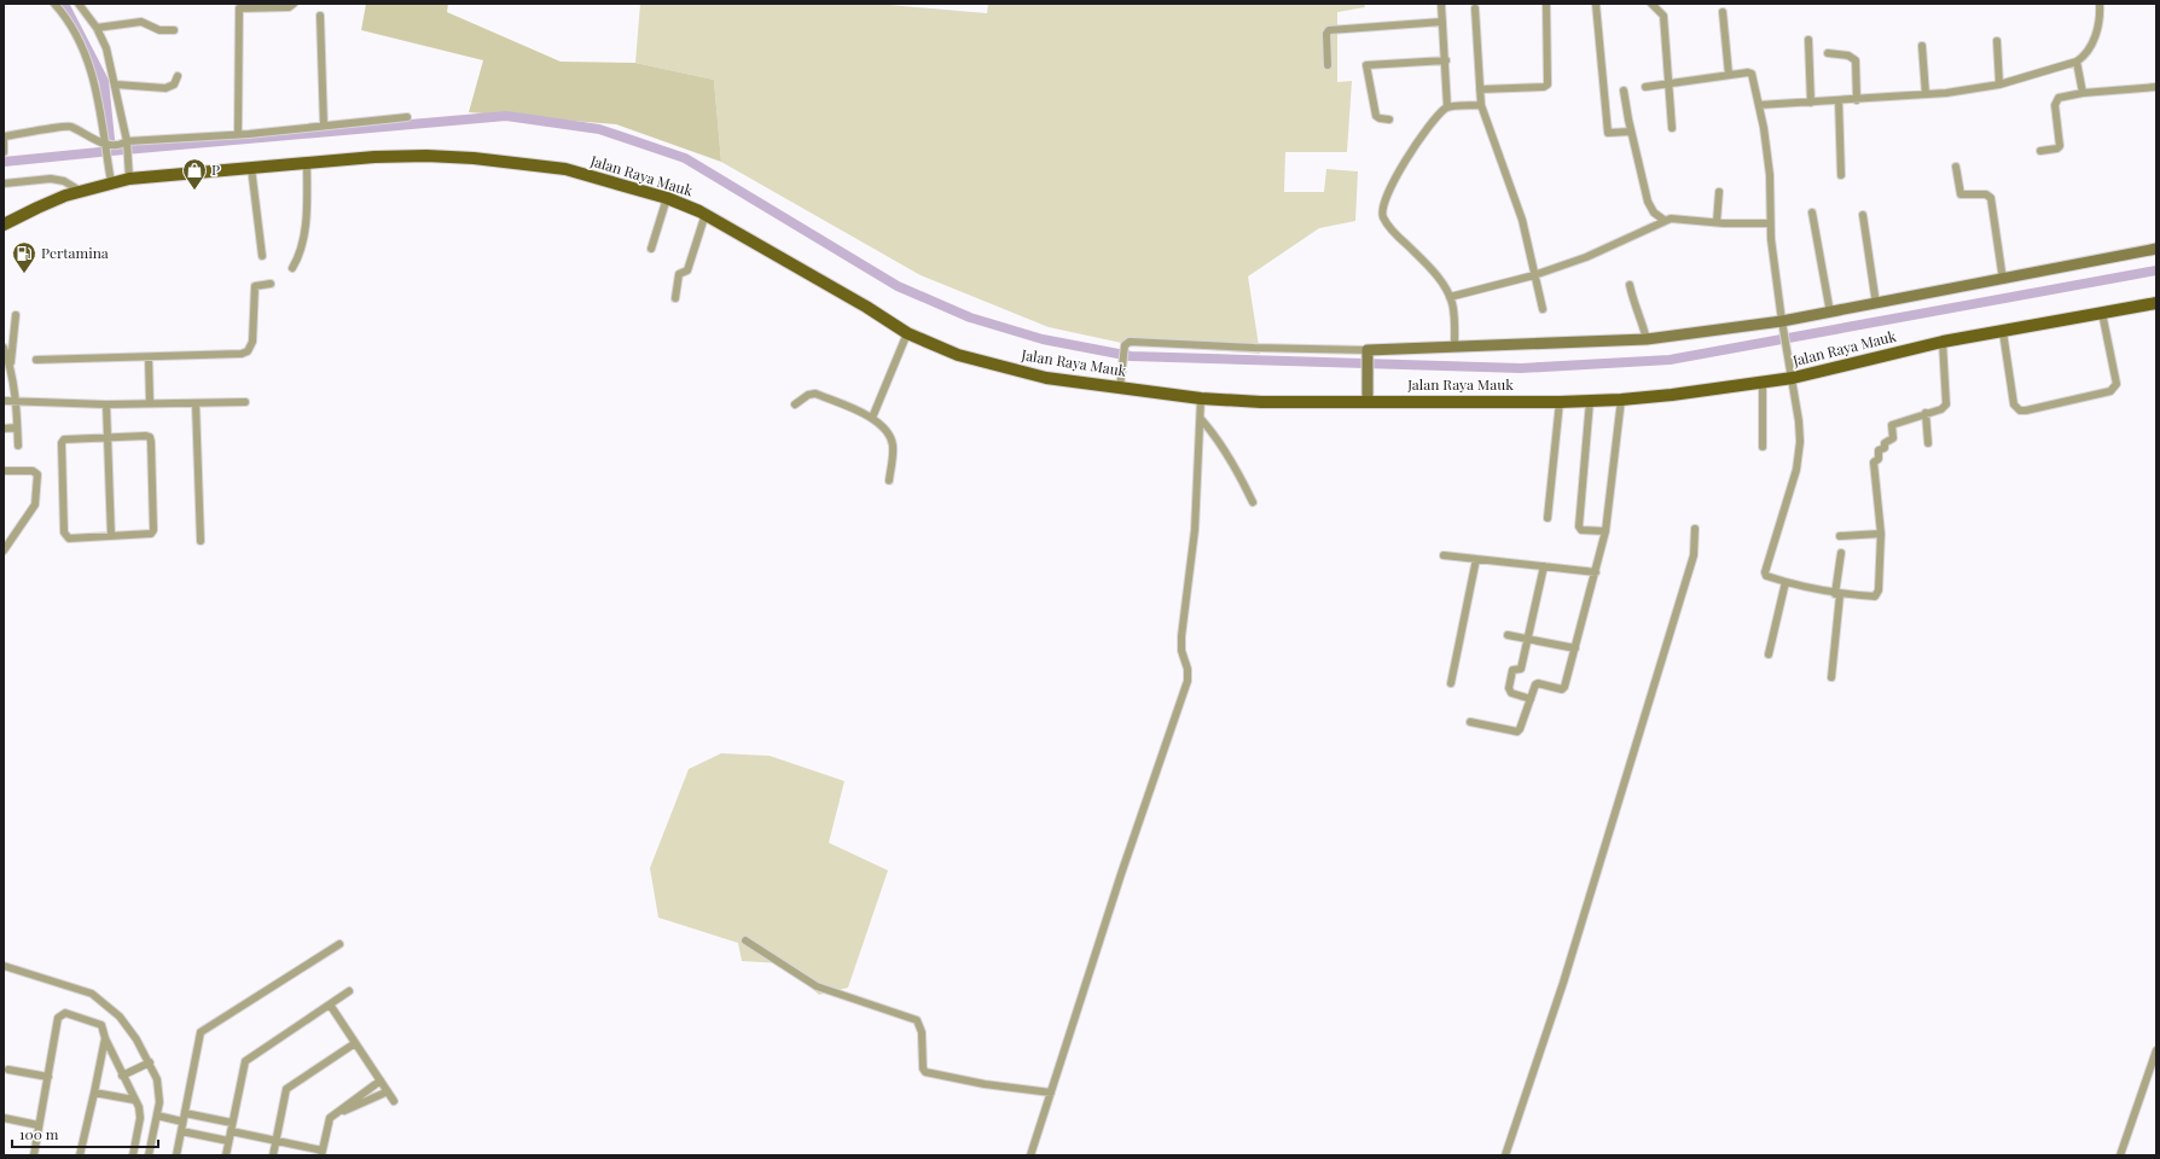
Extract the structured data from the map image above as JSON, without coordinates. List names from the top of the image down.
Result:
{
  "streets": {
    "main road": ["Jalan Raya Mauk"]
  },
  "places": {
    "shop": ["P"],
    "fuel station": ["Pertamina"]
  },
  "scale_bar": "100 m"
}
